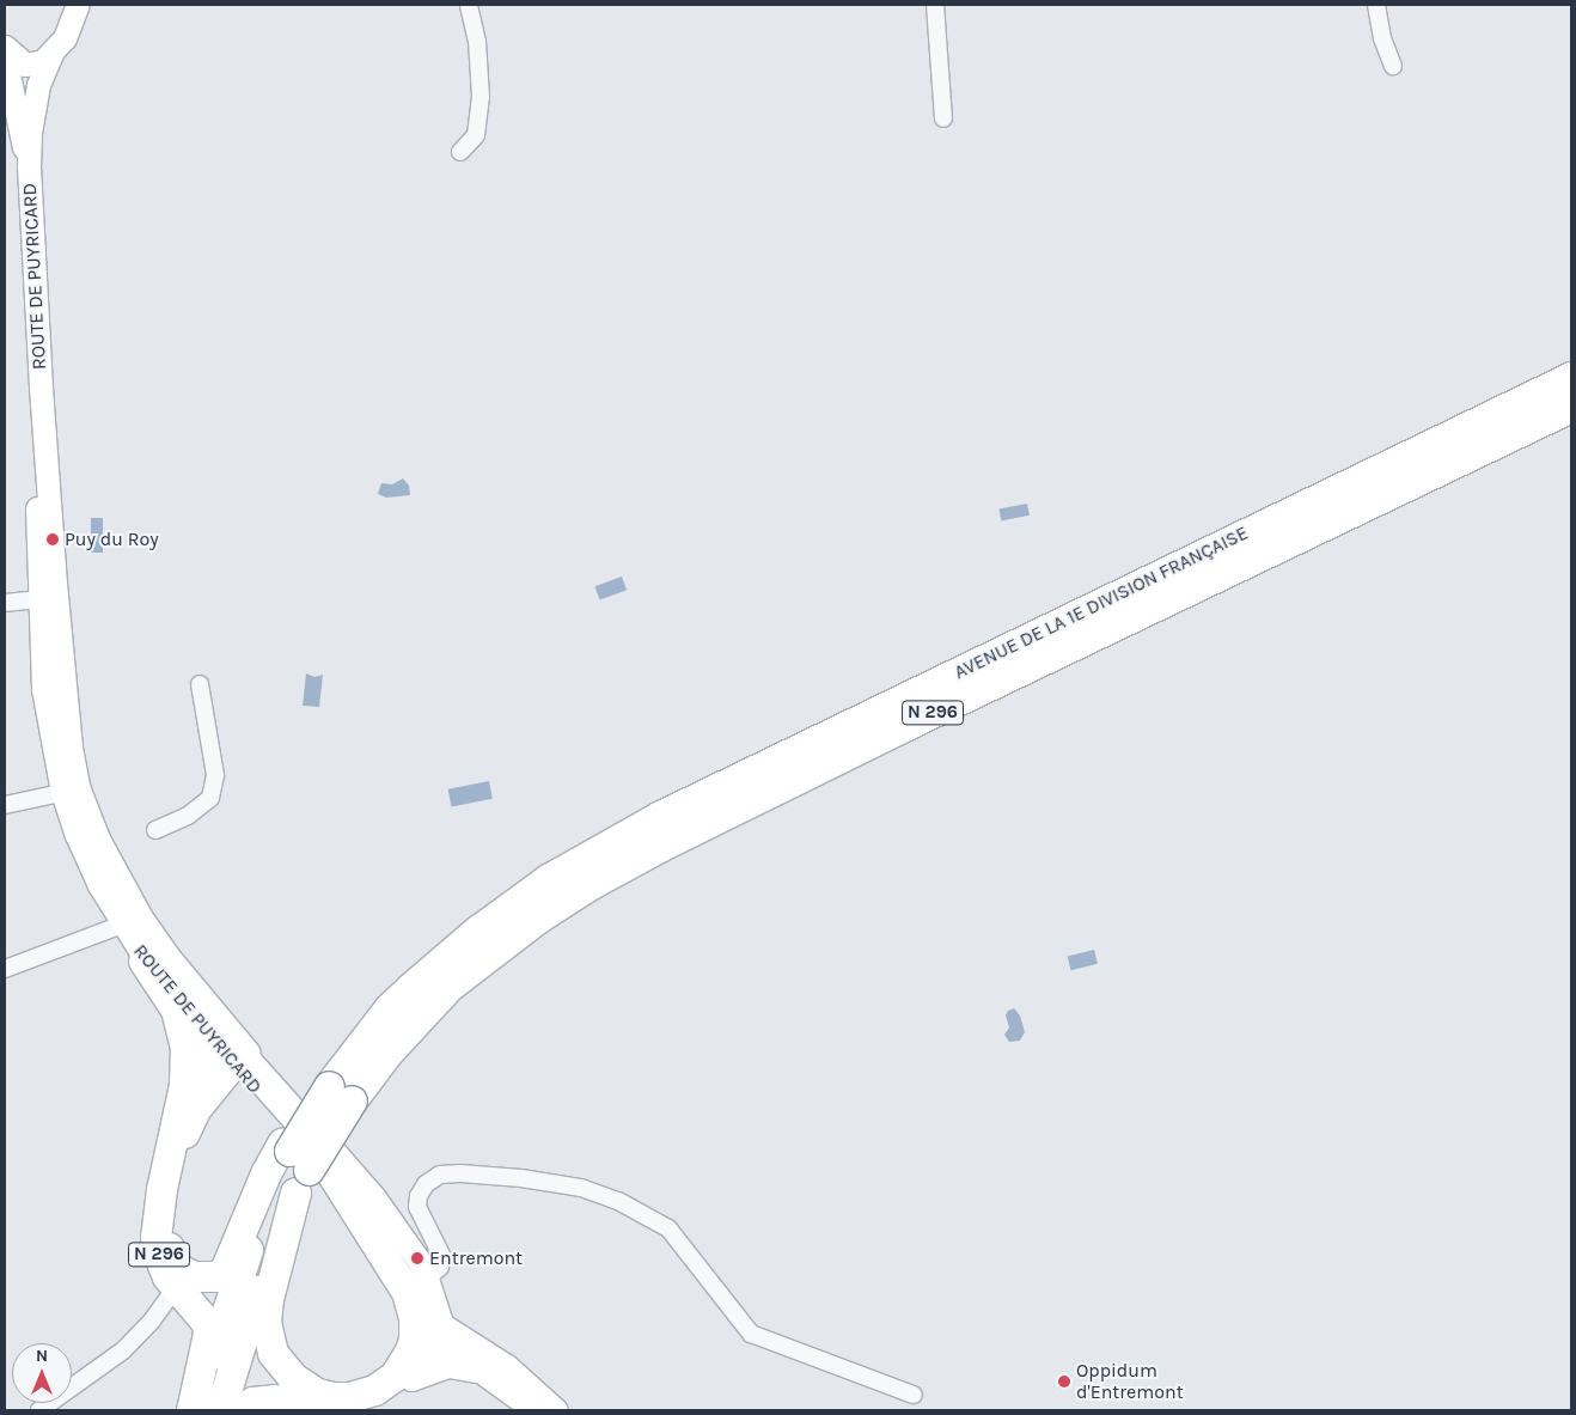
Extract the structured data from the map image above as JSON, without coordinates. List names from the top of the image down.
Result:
{
  "streets": {
    "highway": ["AVENUE DE LA 1E DIVISION FRANÇAISE", "N 296"],
    "main road": ["ROUTE DE PUYRICARD"]
  },
  "crossings": [
    ["ROUTE DE PUYRICARD", "N 296"],
    ["AVENUE DE LA 1E DIVISION FRANÇAISE", "N 296"]
  ],
  "places": ["Puy du Roy", "Entremont", "Oppidum d'Entremont"],
  "north": "top"
}
